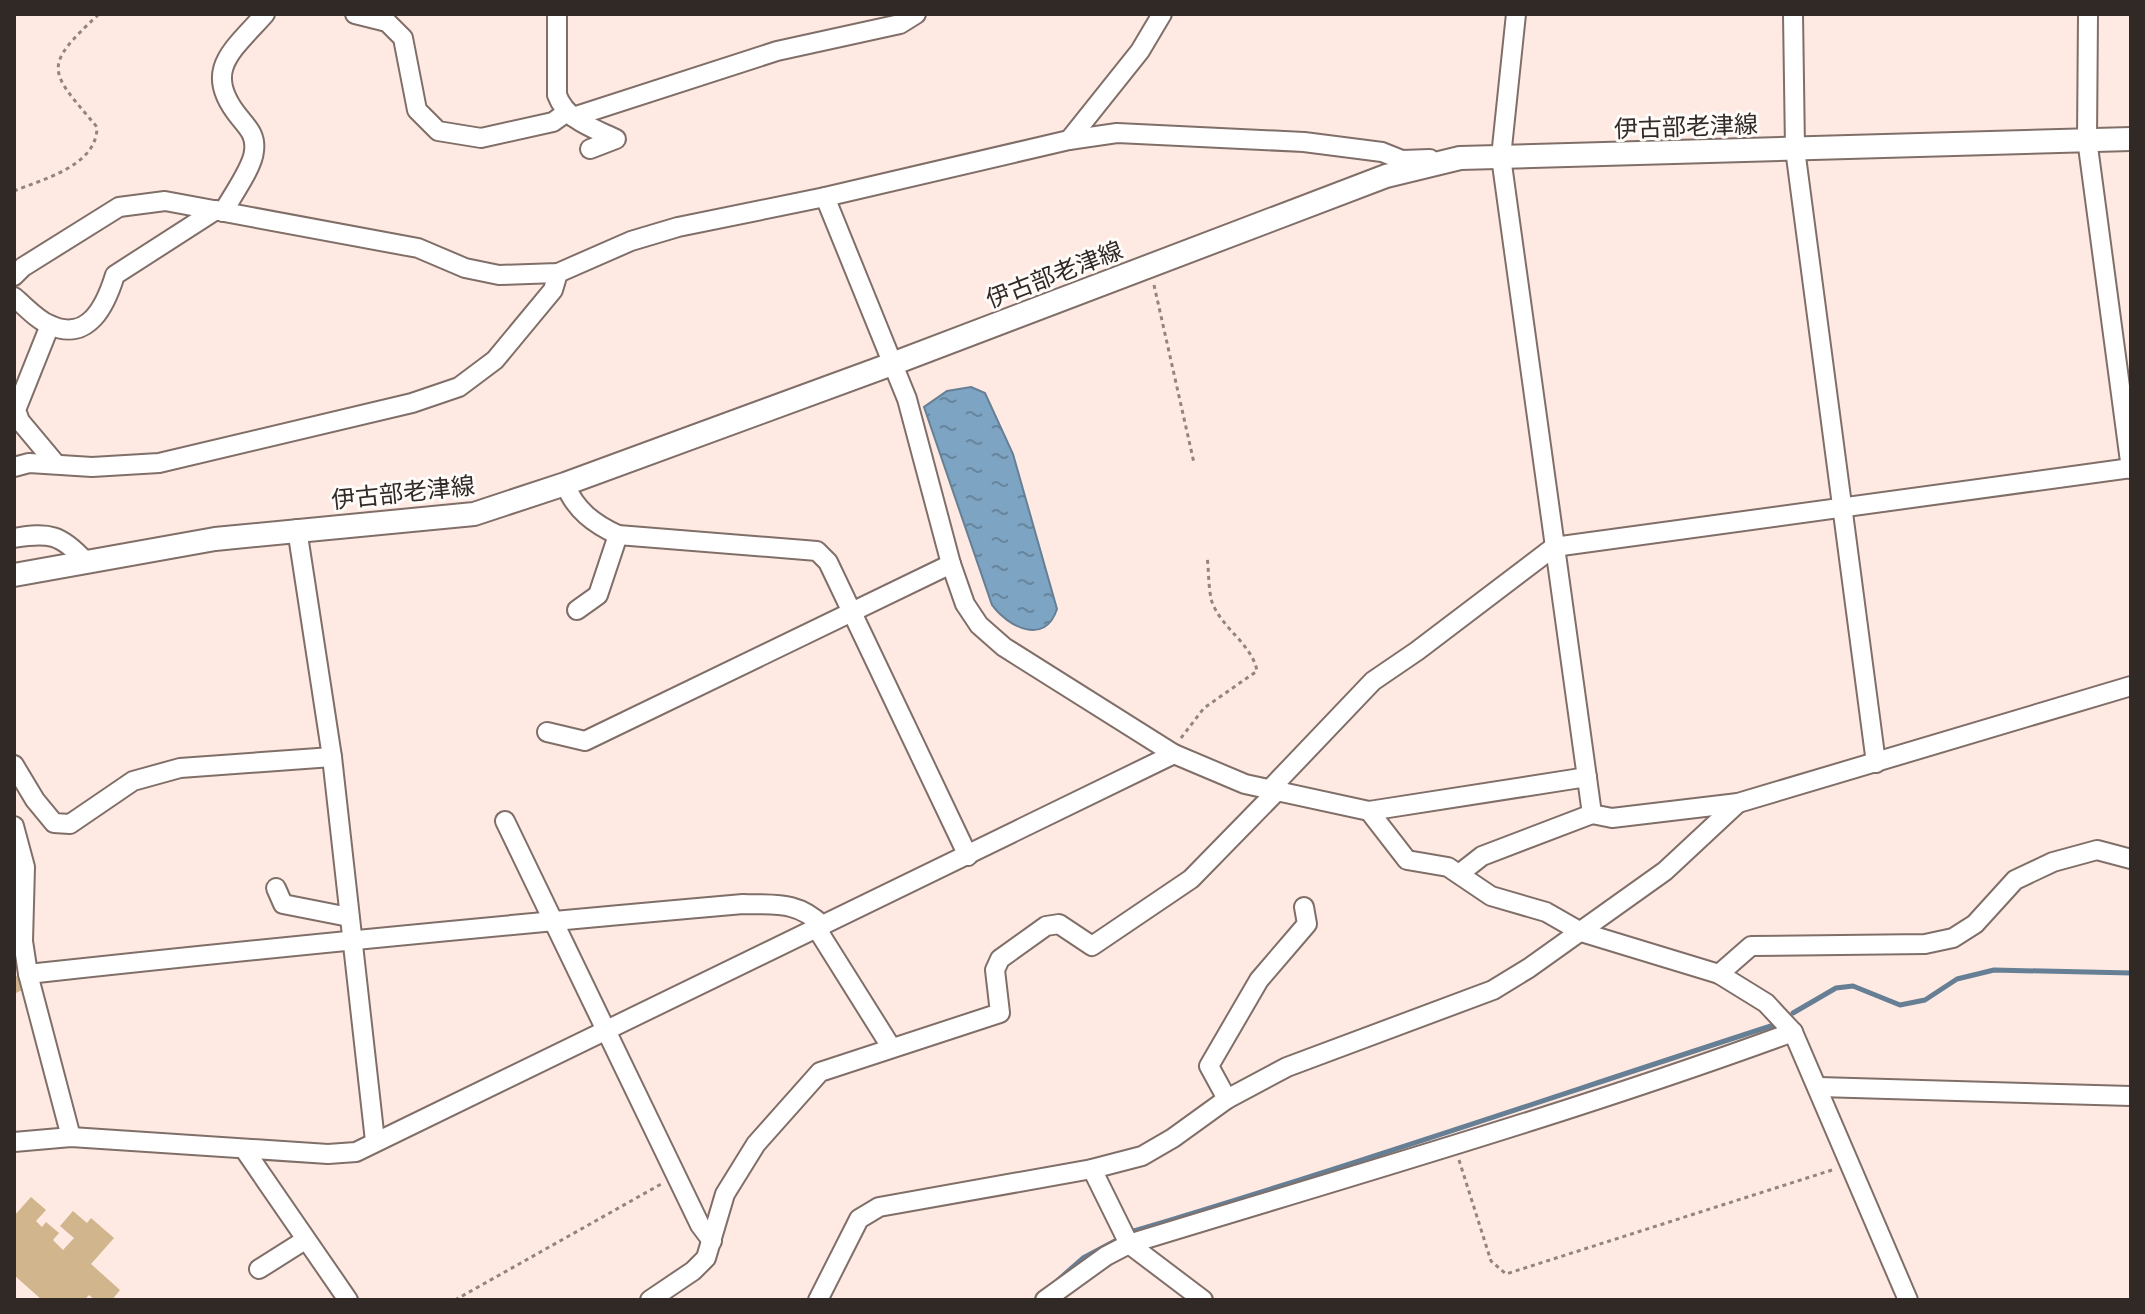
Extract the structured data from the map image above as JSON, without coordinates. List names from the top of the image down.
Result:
{
  "streets": {
    "main road": ["伊古部老津線"]
  }
}
